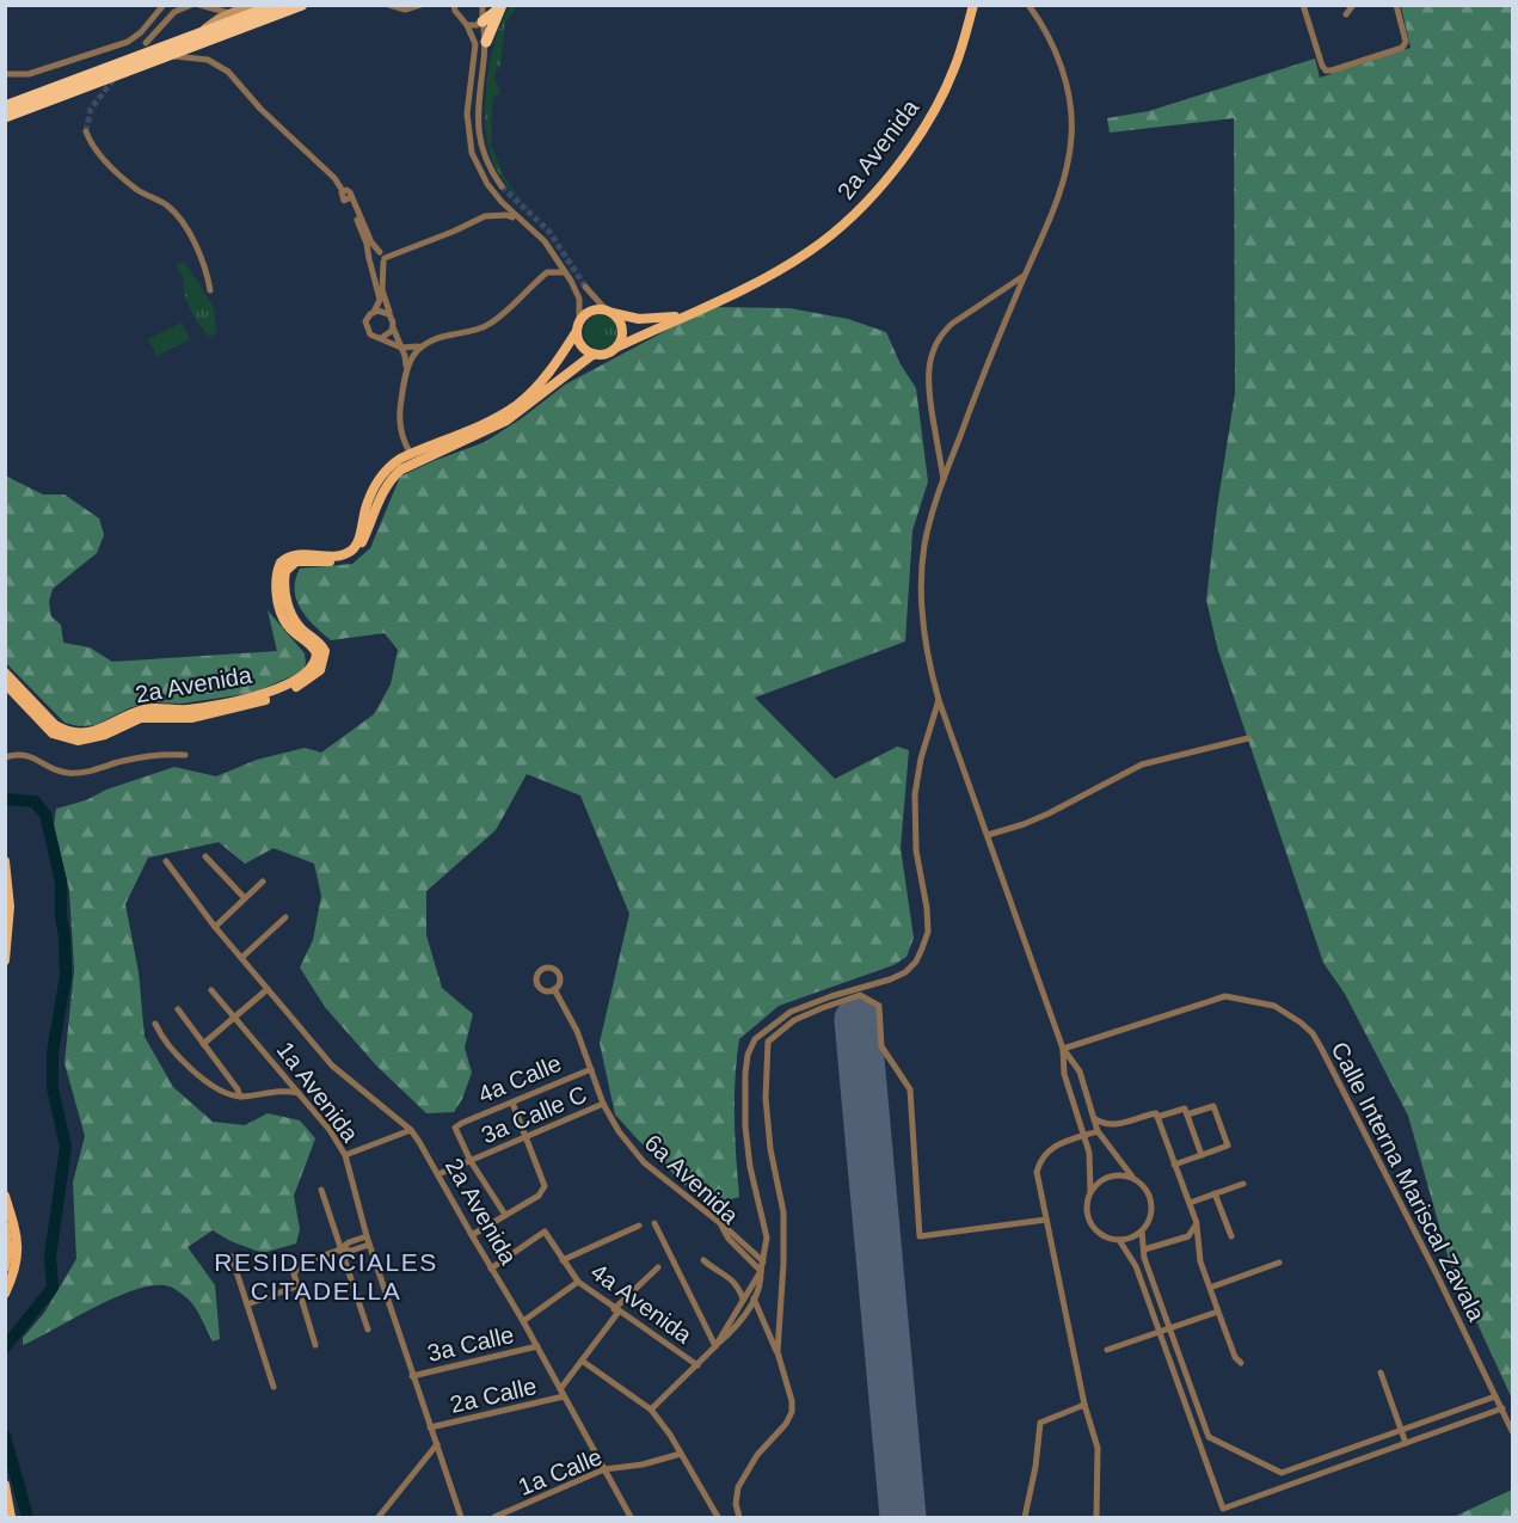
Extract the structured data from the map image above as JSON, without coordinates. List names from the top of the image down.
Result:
{
  "streets": {
    "main road": ["2a Avenida"],
    "street": [
      "4a Calle",
      "1a Avenida",
      "3a Calle C",
      "6a Avenida",
      "Calle Interna Mariscal Zavala",
      "4a Avenida",
      "3a Calle",
      "2a Calle",
      "1a Calle"
    ]
  },
  "crossings": [
    ["2a Avenida", "3a Calle C"],
    ["2a Avenida", "4a Avenida"],
    ["2a Avenida", "3a Calle"],
    ["2a Avenida", "2a Calle"],
    ["2a Avenida", "1a Calle"],
    ["4a Calle", "3a Calle C"],
    ["4a Calle", "6a Avenida"],
    ["1a Avenida", "3a Calle"],
    ["1a Avenida", "2a Calle"],
    ["3a Calle C", "6a Avenida"],
    ["4a Avenida", "3a Calle"],
    ["4a Avenida", "2a Calle"]
  ],
  "districts": ["RESIDENCIALES CITADELLA"]
}
